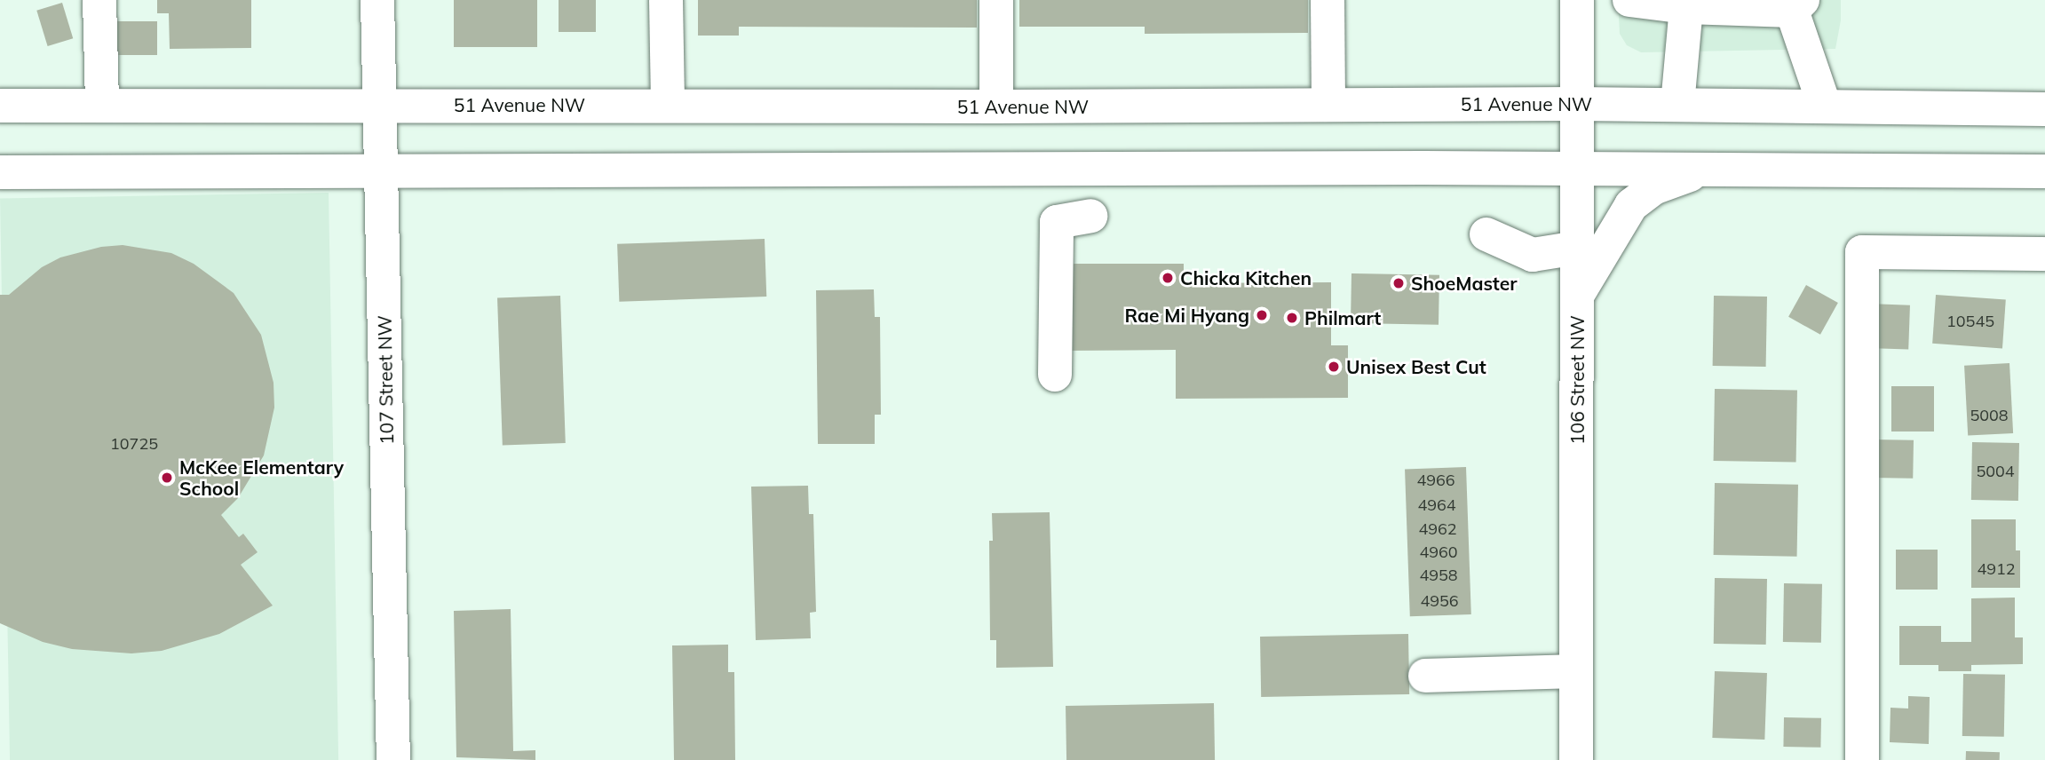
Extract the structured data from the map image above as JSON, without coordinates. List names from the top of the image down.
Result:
{
  "streets": {
    "main road": ["51 Avenue NW", "107 Street NW", "106 Street NW"]
  },
  "crossings": [
    ["51 Avenue NW", "107 Street NW"],
    ["51 Avenue NW", "106 Street NW"]
  ],
  "places": [
    "Chicka Kitchen",
    "ShoeMaster",
    "Rae Mi Hyang",
    "Philmart",
    "Unisex Best Cut",
    "McKee Elementary School"
  ],
  "house_numbers": [
    "10545",
    "5008",
    "10725",
    "5004",
    "4966",
    "4964",
    "4962",
    "4960",
    "4912",
    "4958",
    "4956"
  ]
}
